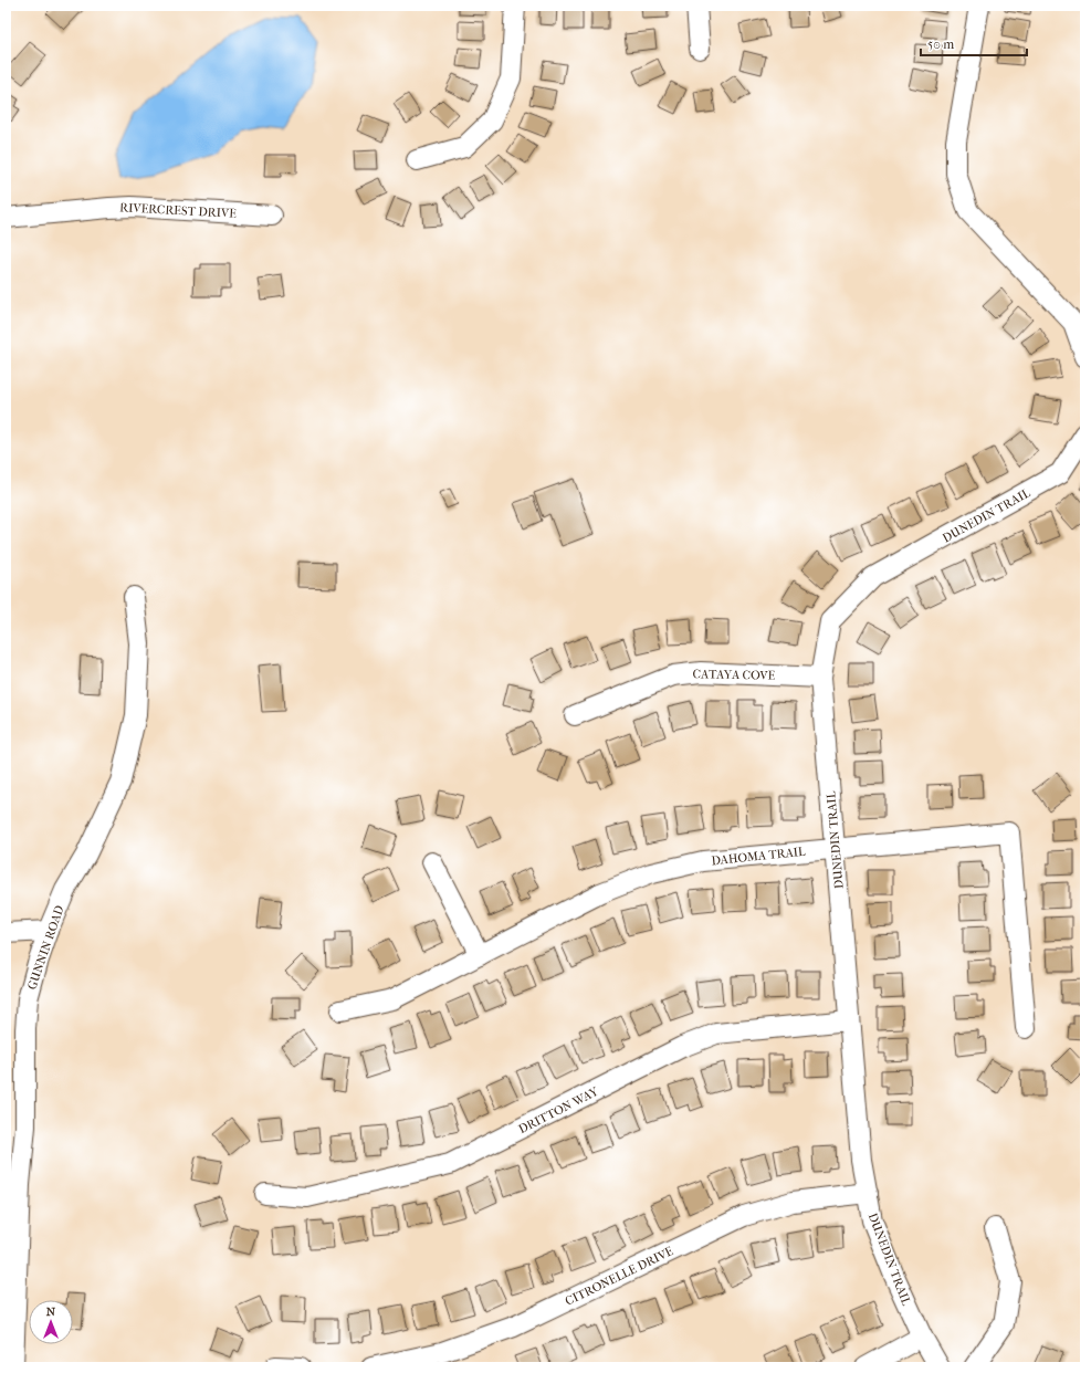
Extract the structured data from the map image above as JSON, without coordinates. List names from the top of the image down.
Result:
{
  "streets": {
    "street": [
      "RIVERCREST DRIVE",
      "DUNEDIN TRAIL",
      "CATAYA COVE",
      "DAHOMA TRAIL",
      "GUNNIN ROAD",
      "DRITTON WAY",
      "CITRONELLE DRIVE"
    ]
  },
  "crossings": [
    ["DUNEDIN TRAIL", "CATAYA COVE"],
    ["DUNEDIN TRAIL", "DAHOMA TRAIL"],
    ["DUNEDIN TRAIL", "DRITTON WAY"],
    ["DUNEDIN TRAIL", "CITRONELLE DRIVE"]
  ],
  "scale_bar": "50 m",
  "north": "top"
}
